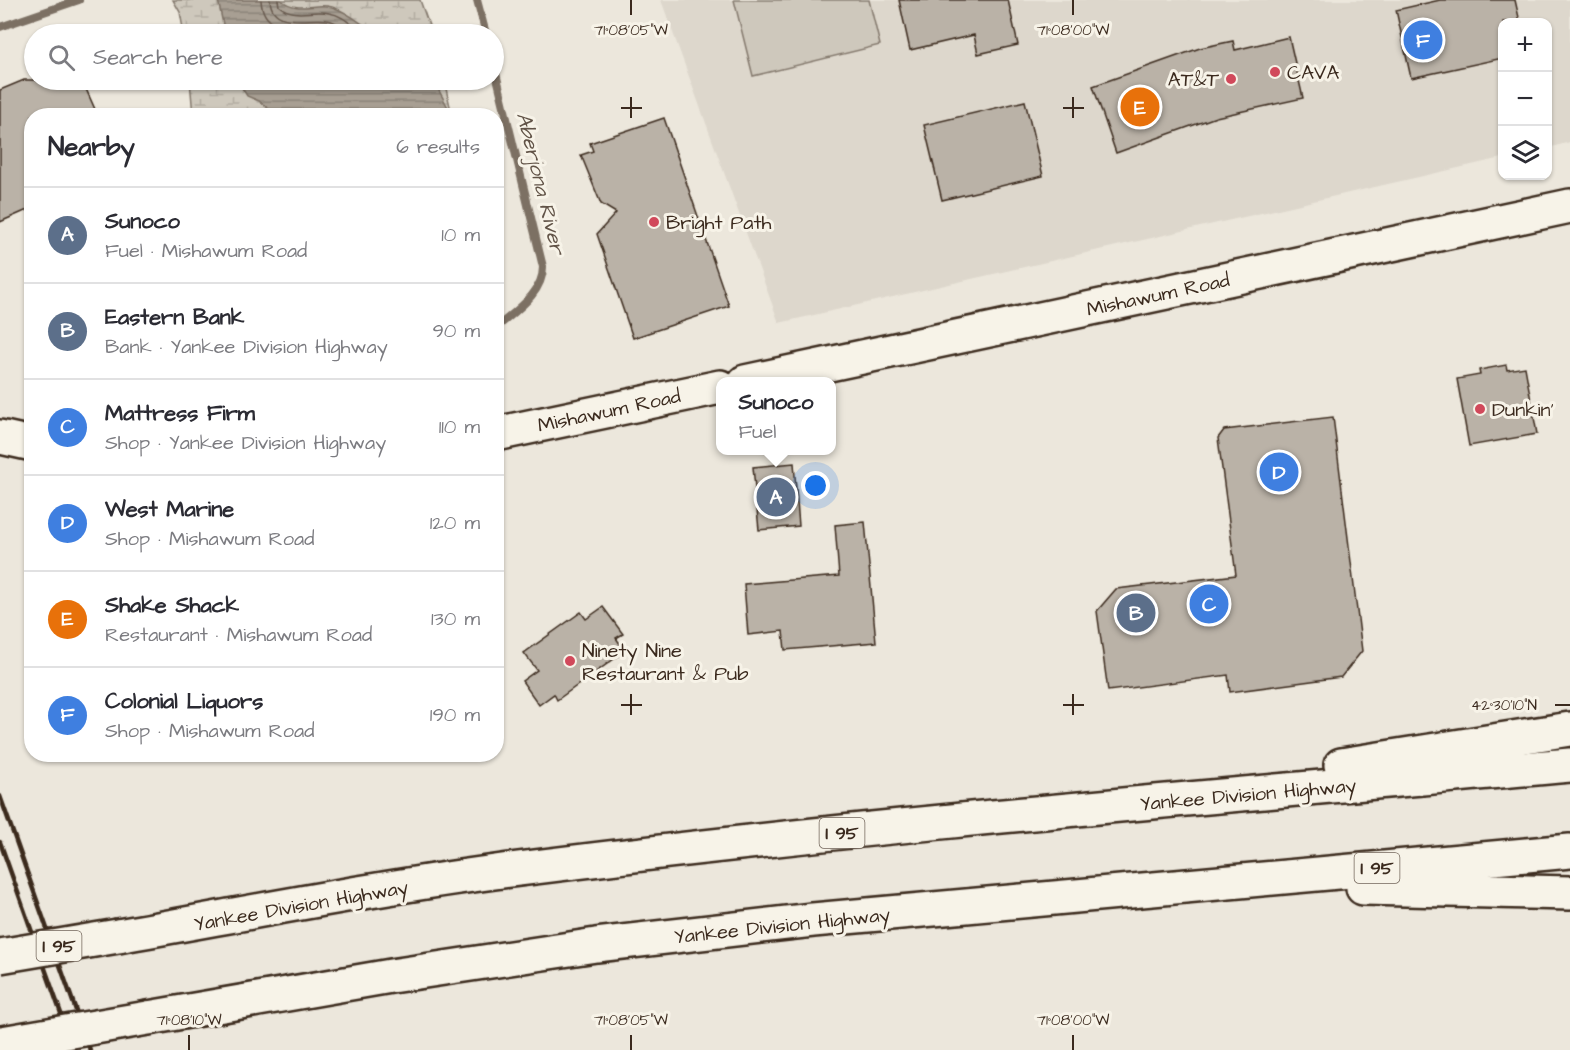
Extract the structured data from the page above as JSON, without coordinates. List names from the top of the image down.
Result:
{
  "streets": {
    "main road": ["Mishawum Road", "Yankee Division Highway", "I 95"]
  },
  "water": ["Aberjona River"],
  "places": [
    "CAVA",
    "AT&T",
    "Bright Path",
    "Dunkin'",
    "Ninety Nine Restaurant & Pub"
  ],
  "page": {
    "map_buttons": ["+", "−"],
    "pins": [
      "F",
      "E",
      "D",
      "A",
      "C",
      "B"
    ],
    "search": "Search here",
    "heading": ["Nearby", "6 results"],
    "list": [
      {
        "mark": "A",
        "name": "Sunoco",
        "note": "Fuel · Mishawum Road",
        "value": "10 m"
      },
      {
        "mark": "B",
        "name": "Eastern Bank",
        "note": "Bank · Yankee Division Highway",
        "value": "90 m"
      },
      {
        "mark": "C",
        "name": "Mattress Firm",
        "note": "Shop · Yankee Division Highway",
        "value": "110 m"
      },
      {
        "mark": "D",
        "name": "West Marine",
        "note": "Shop · Mishawum Road",
        "value": "120 m"
      },
      {
        "mark": "E",
        "name": "Shake Shack",
        "note": "Restaurant · Mishawum Road",
        "value": "130 m"
      },
      {
        "mark": "F",
        "name": "Colonial Liquors",
        "note": "Shop · Mishawum Road",
        "value": "190 m"
      }
    ],
    "popup": ["Sunoco", "Fuel"]
  },
  "coordinates": [
    "71°08'05\"W",
    "71°08'00\"W",
    "42°30'10\"N",
    "71°08'10\"W"
  ]
}
